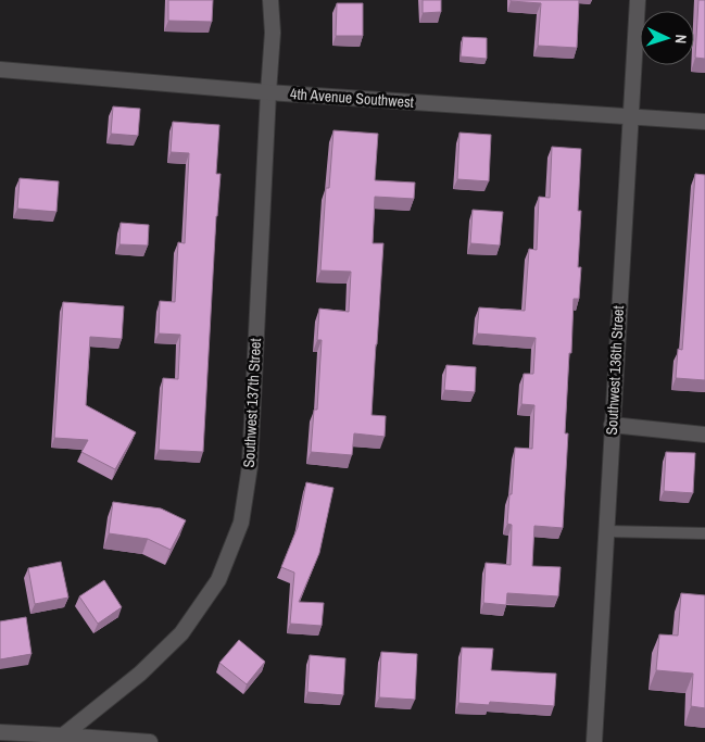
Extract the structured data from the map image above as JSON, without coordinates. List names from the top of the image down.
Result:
{
  "streets": {
    "street": ["4th Avenue Southwest", "Southwest 136th Street", "Southwest 137th Street"]
  },
  "crossings": [
    ["4th Avenue Southwest", "Southwest 136th Street"],
    ["4th Avenue Southwest", "Southwest 137th Street"]
  ],
  "north": "right"
}
